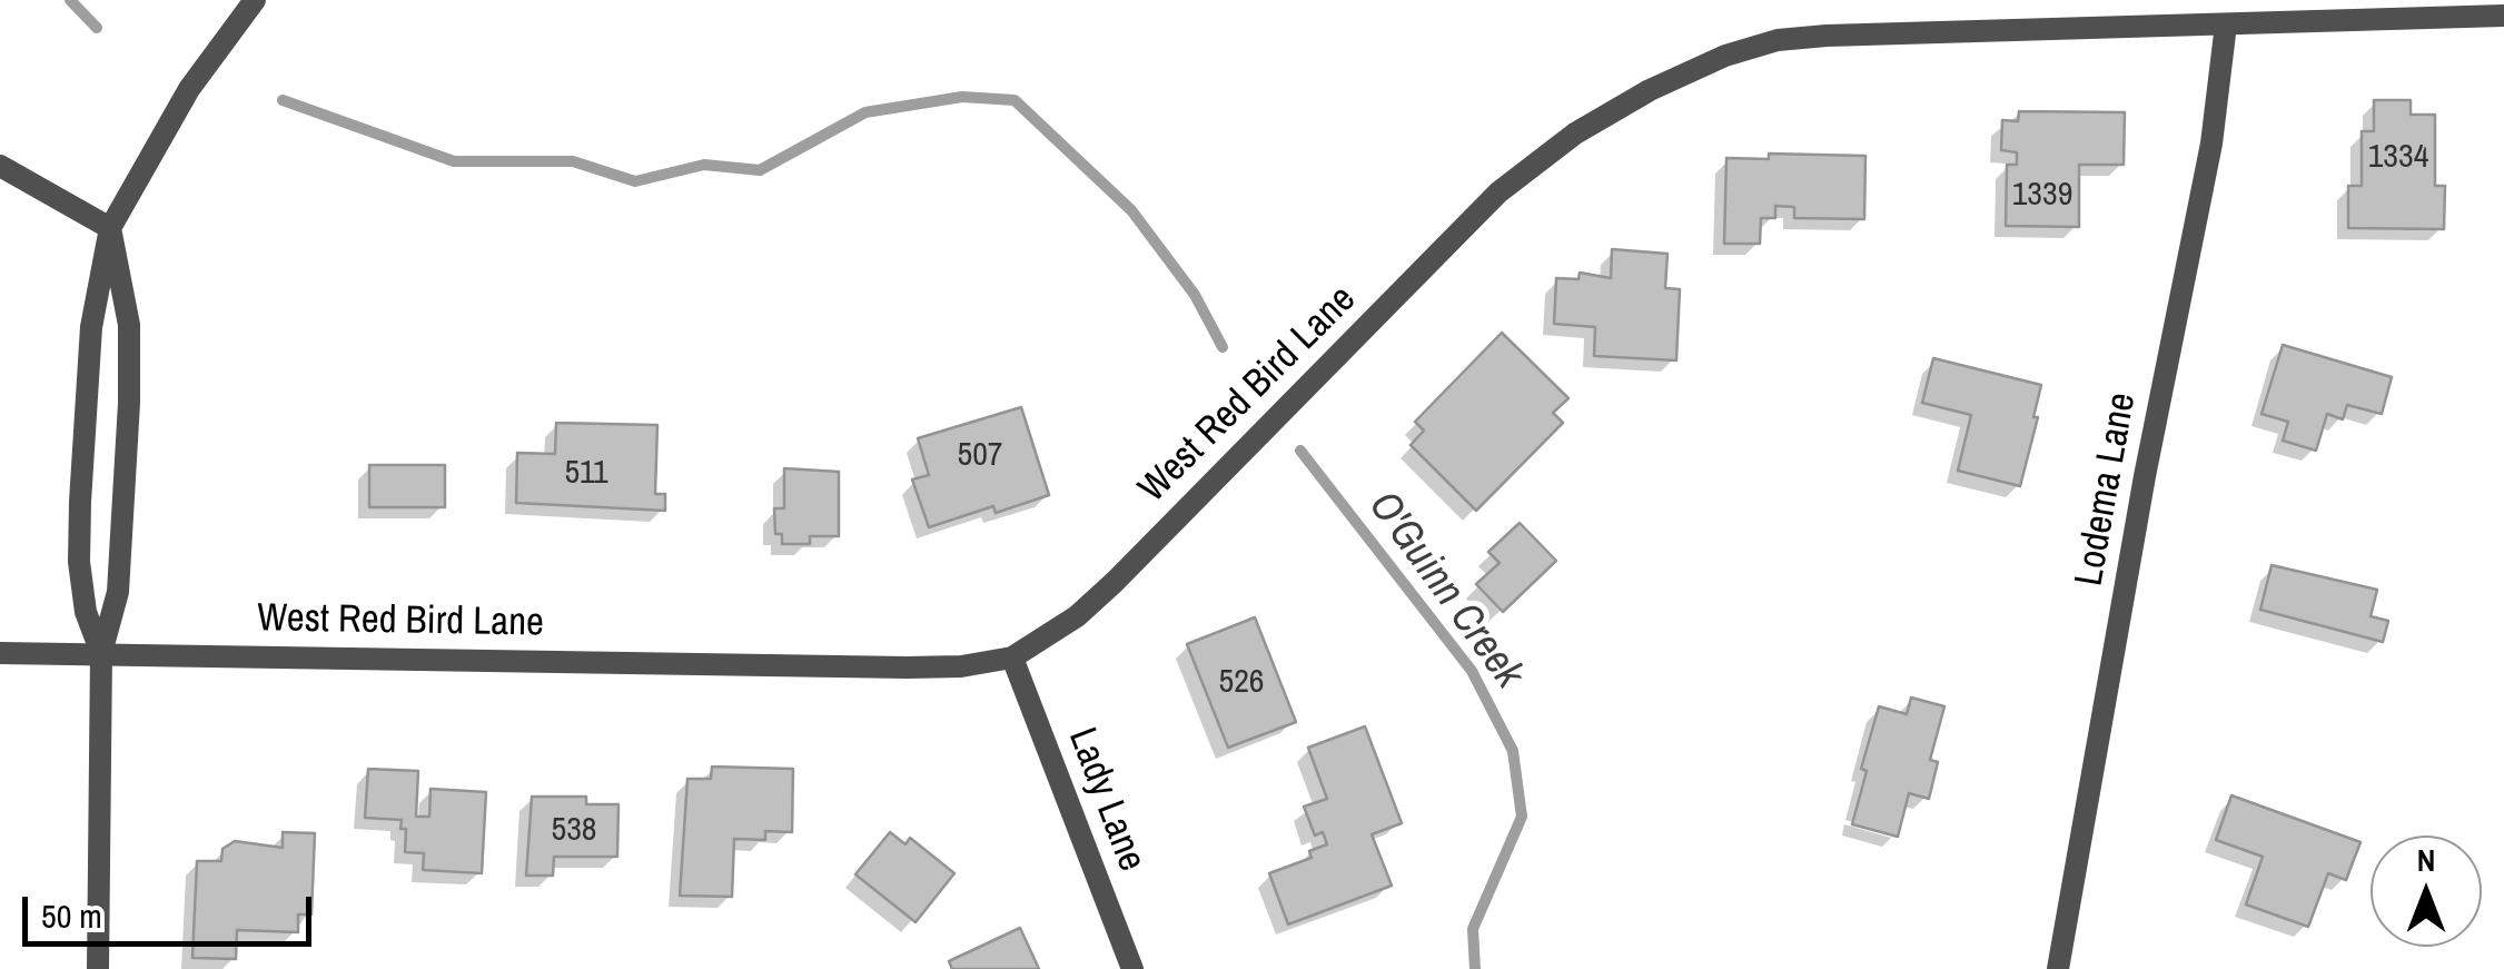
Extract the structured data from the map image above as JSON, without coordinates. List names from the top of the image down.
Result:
{
  "streets": {
    "street": ["West Red Bird Lane", "Lodema Lane", "Lady Lane"]
  },
  "crossings": [
    ["West Red Bird Lane", "Lodema Lane"],
    ["West Red Bird Lane", "Lady Lane"]
  ],
  "water": ["O'Guinn Creek"],
  "house_numbers": [
    "1334",
    "1339",
    "507",
    "511",
    "526",
    "538"
  ],
  "scale_bar": "50 m",
  "north": "top"
}
